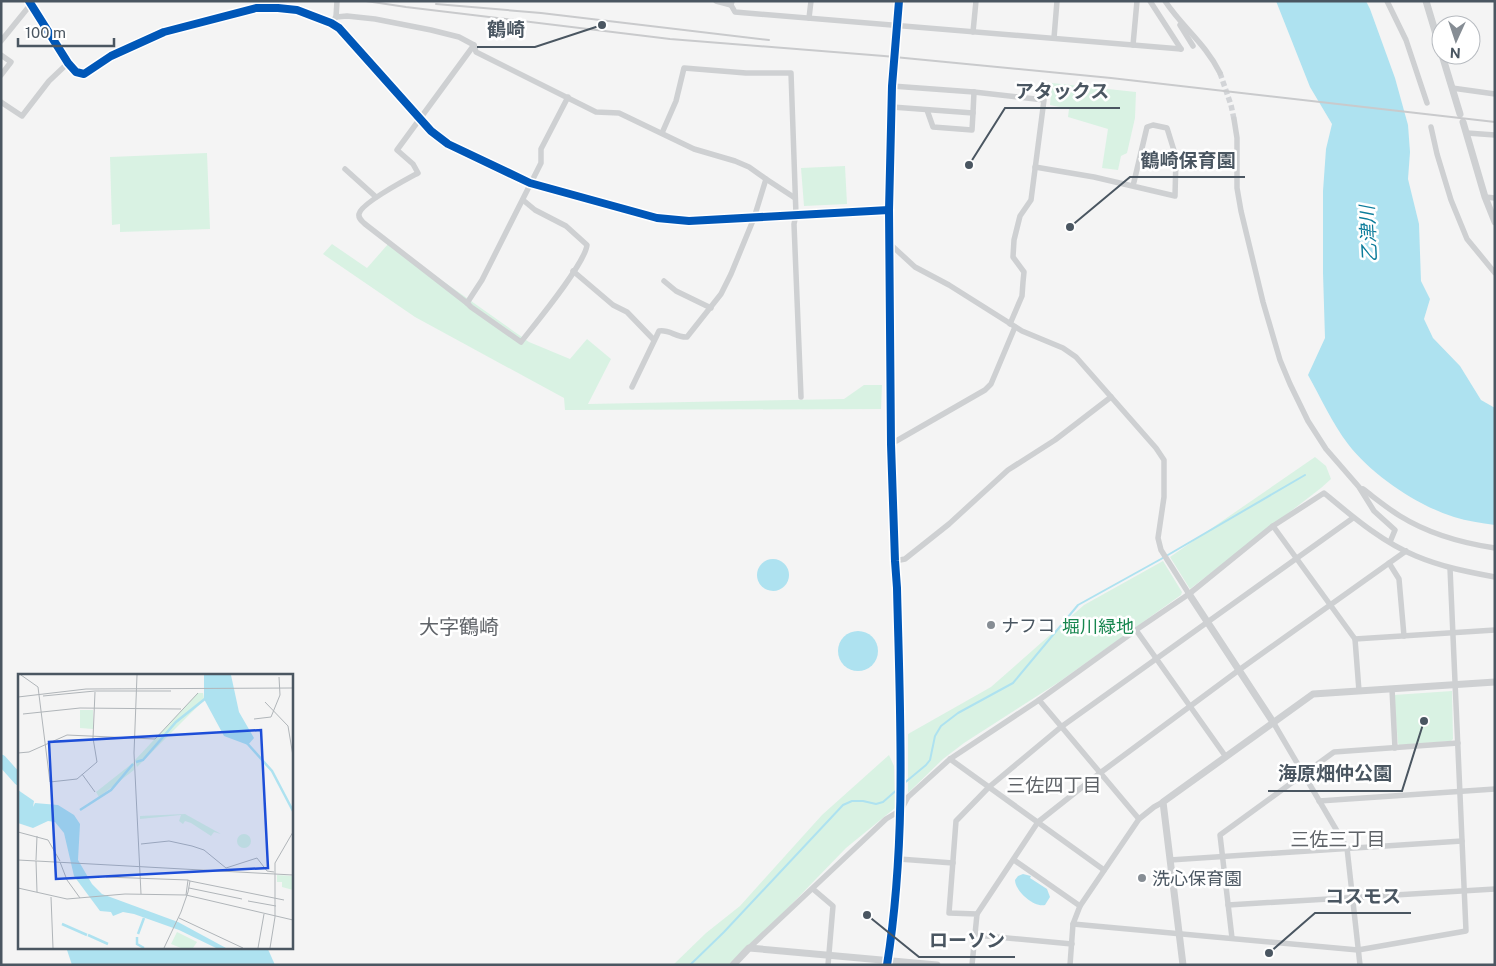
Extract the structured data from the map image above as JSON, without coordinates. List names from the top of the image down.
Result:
{
  "districts": ["大字鶴崎", "三佐四丁目", "三佐三丁目"],
  "water": ["乙津川"],
  "parks": ["堀川緑地"],
  "places": [
    "鶴崎",
    "アタックス",
    "鶴崎保育園",
    "ナフコ",
    "海原畑仲公園",
    "洗心保育園",
    "ローソン",
    "コスモス"
  ],
  "scale_bar": "100 m",
  "north": "bottom"
}
